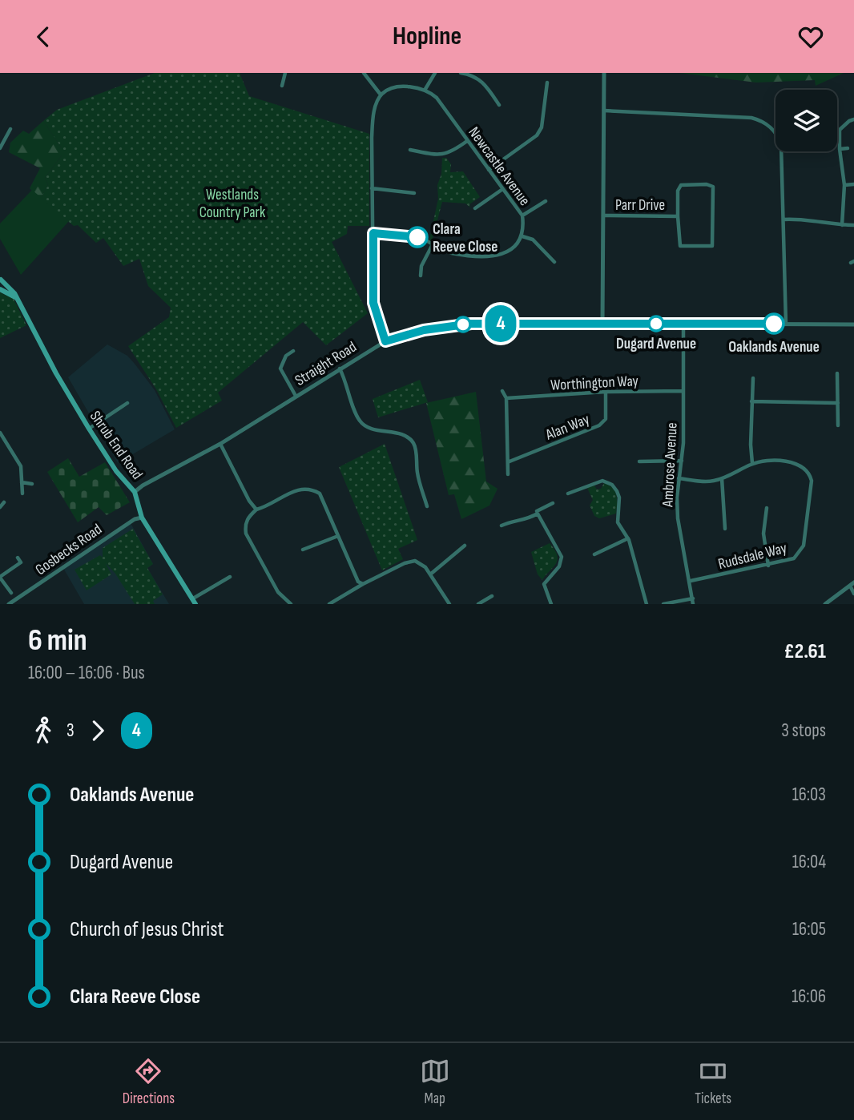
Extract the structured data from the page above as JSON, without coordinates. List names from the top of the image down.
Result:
{
  "streets": {
    "main road": ["Shrub End Road"],
    "street": [
      "Newcastle Avenue",
      "Parr Drive",
      "Straight Road",
      "Worthington Way",
      "Alan Way",
      "Ambrose Avenue",
      "Gosbecks Road",
      "Rudsdale Way"
    ]
  },
  "crossings": [
    ["Straight Road", "Shrub End Road"],
    ["Straight Road", "Ambrose Avenue"],
    ["Worthington Way", "Alan Way"],
    ["Worthington Way", "Ambrose Avenue"],
    ["Shrub End Road", "Gosbecks Road"],
    ["Ambrose Avenue", "Rudsdale Way"]
  ],
  "parks": ["Westlands Country Park"],
  "places": ["Clara Reeve Close", "Dugard Avenue", "Oaklands Avenue"],
  "lines": ["bus line 4"],
  "page": {
    "header": "Hopline",
    "on_map": "4",
    "heading": ["6 min", "16:00 – 16:06 · Bus", "£2.61"],
    "legs": ["3", "4", "3 stops"],
    "list": [
      {
        "name": "Oaklands Avenue",
        "value": "16:03"
      },
      {
        "name": "Dugard Avenue",
        "value": "16:04"
      },
      {
        "name": "Church of Jesus Christ",
        "value": "16:05"
      },
      {
        "name": "Clara Reeve Close",
        "value": "16:06"
      }
    ],
    "tabs": ["Directions", "Map", "Tickets"]
  }
}
